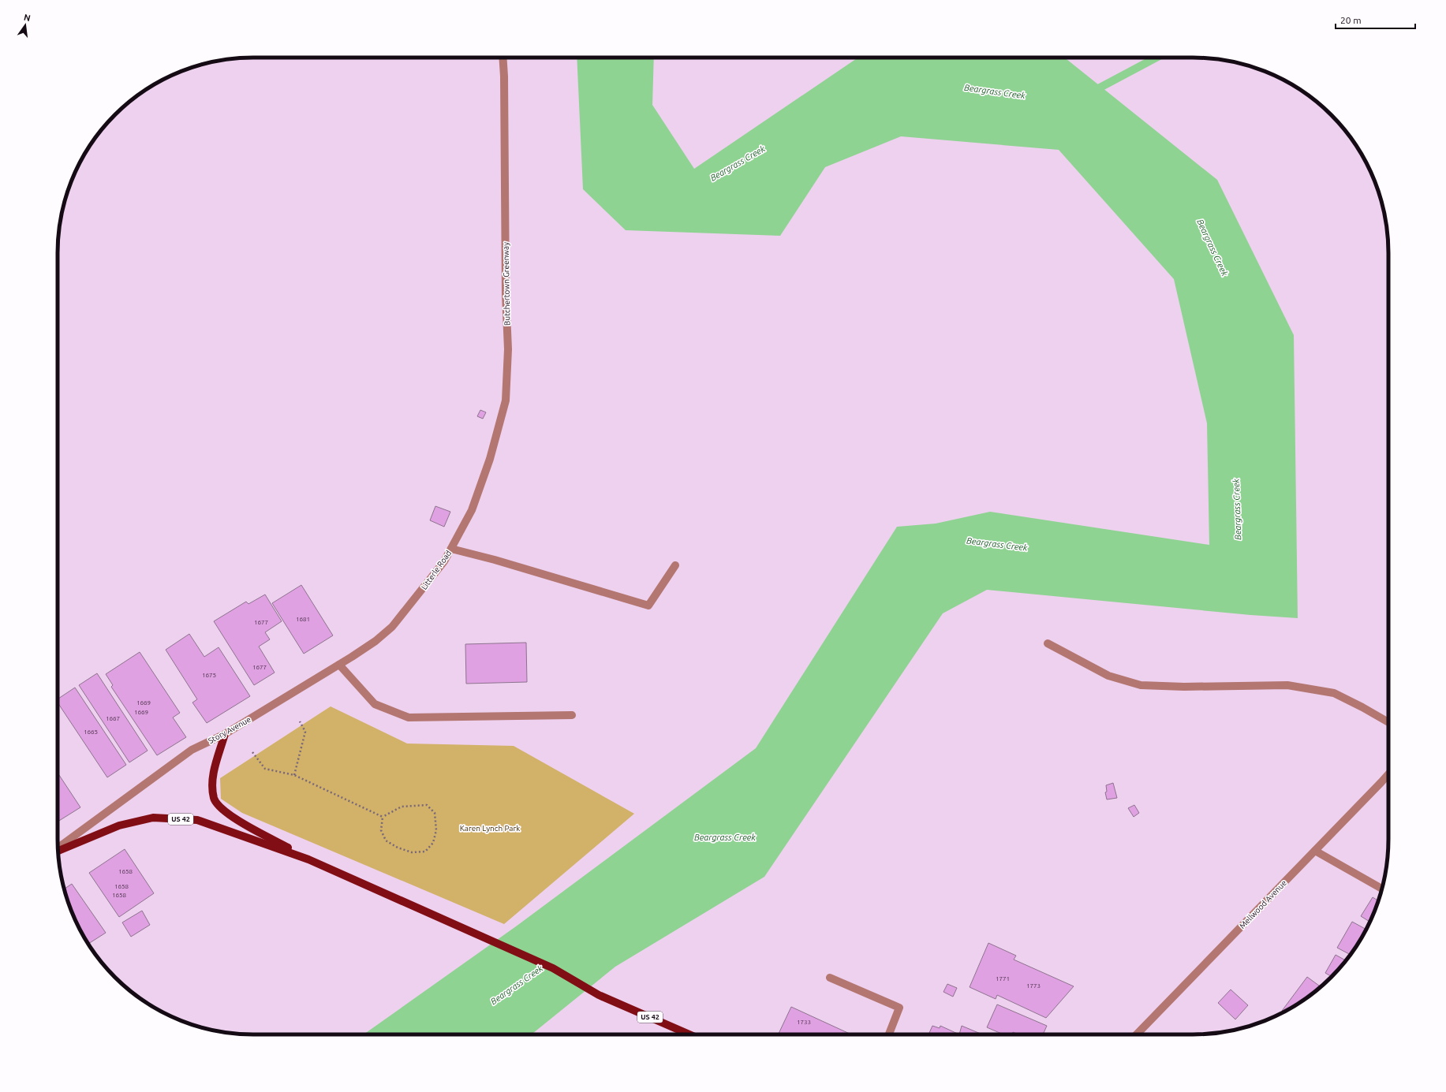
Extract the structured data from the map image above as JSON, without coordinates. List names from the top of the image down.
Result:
{
  "streets": {
    "main road": ["US 42"],
    "street": [
      "Butchertown Greenway",
      "Litterle Road",
      "Story Avenue",
      "Mellwood Avenue"
    ]
  },
  "crossings": [
    ["Butchertown Greenway", "Litterle Road"],
    ["Litterle Road", "Story Avenue"]
  ],
  "water": ["Beargrass Creek"],
  "parks": ["Karen Lynch Park"],
  "house_numbers": [
    "1681",
    "1677",
    "1677",
    "1675",
    "1669",
    "1669",
    "1667",
    "1665",
    "1658",
    "1658",
    "1658",
    "1771",
    "1773",
    "1733"
  ],
  "scale_bar": "20 m",
  "north": "top"
}
